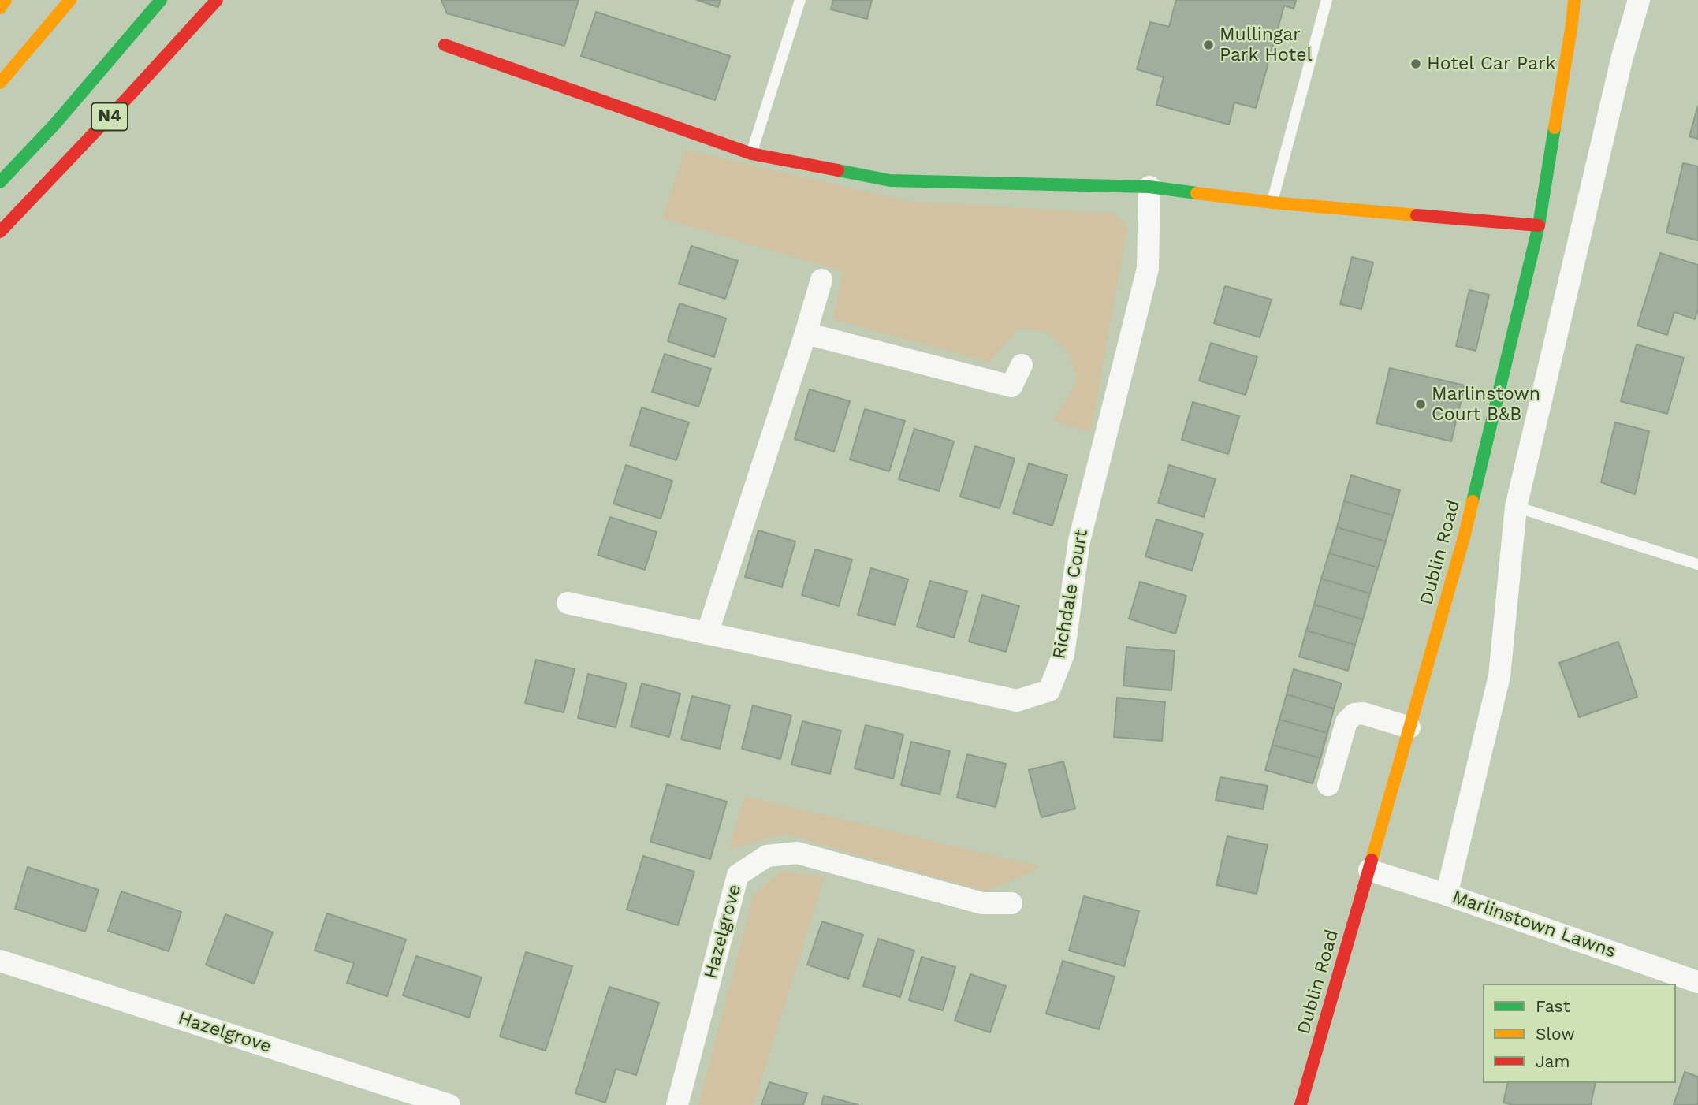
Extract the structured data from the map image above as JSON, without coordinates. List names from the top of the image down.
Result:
{
  "streets": {
    "main road": ["N4", "Dublin Road"],
    "street": ["Richdale Court", "Marlinstown Lawns", "Hazelgrove"]
  },
  "crossings": [
    ["Dublin Road", "Marlinstown Lawns"]
  ],
  "places": ["Mullingar Park Hotel", "Hotel Car Park", "Marlinstown Court B&B"],
  "legend": ["Fast", "Slow", "Jam"]
}
